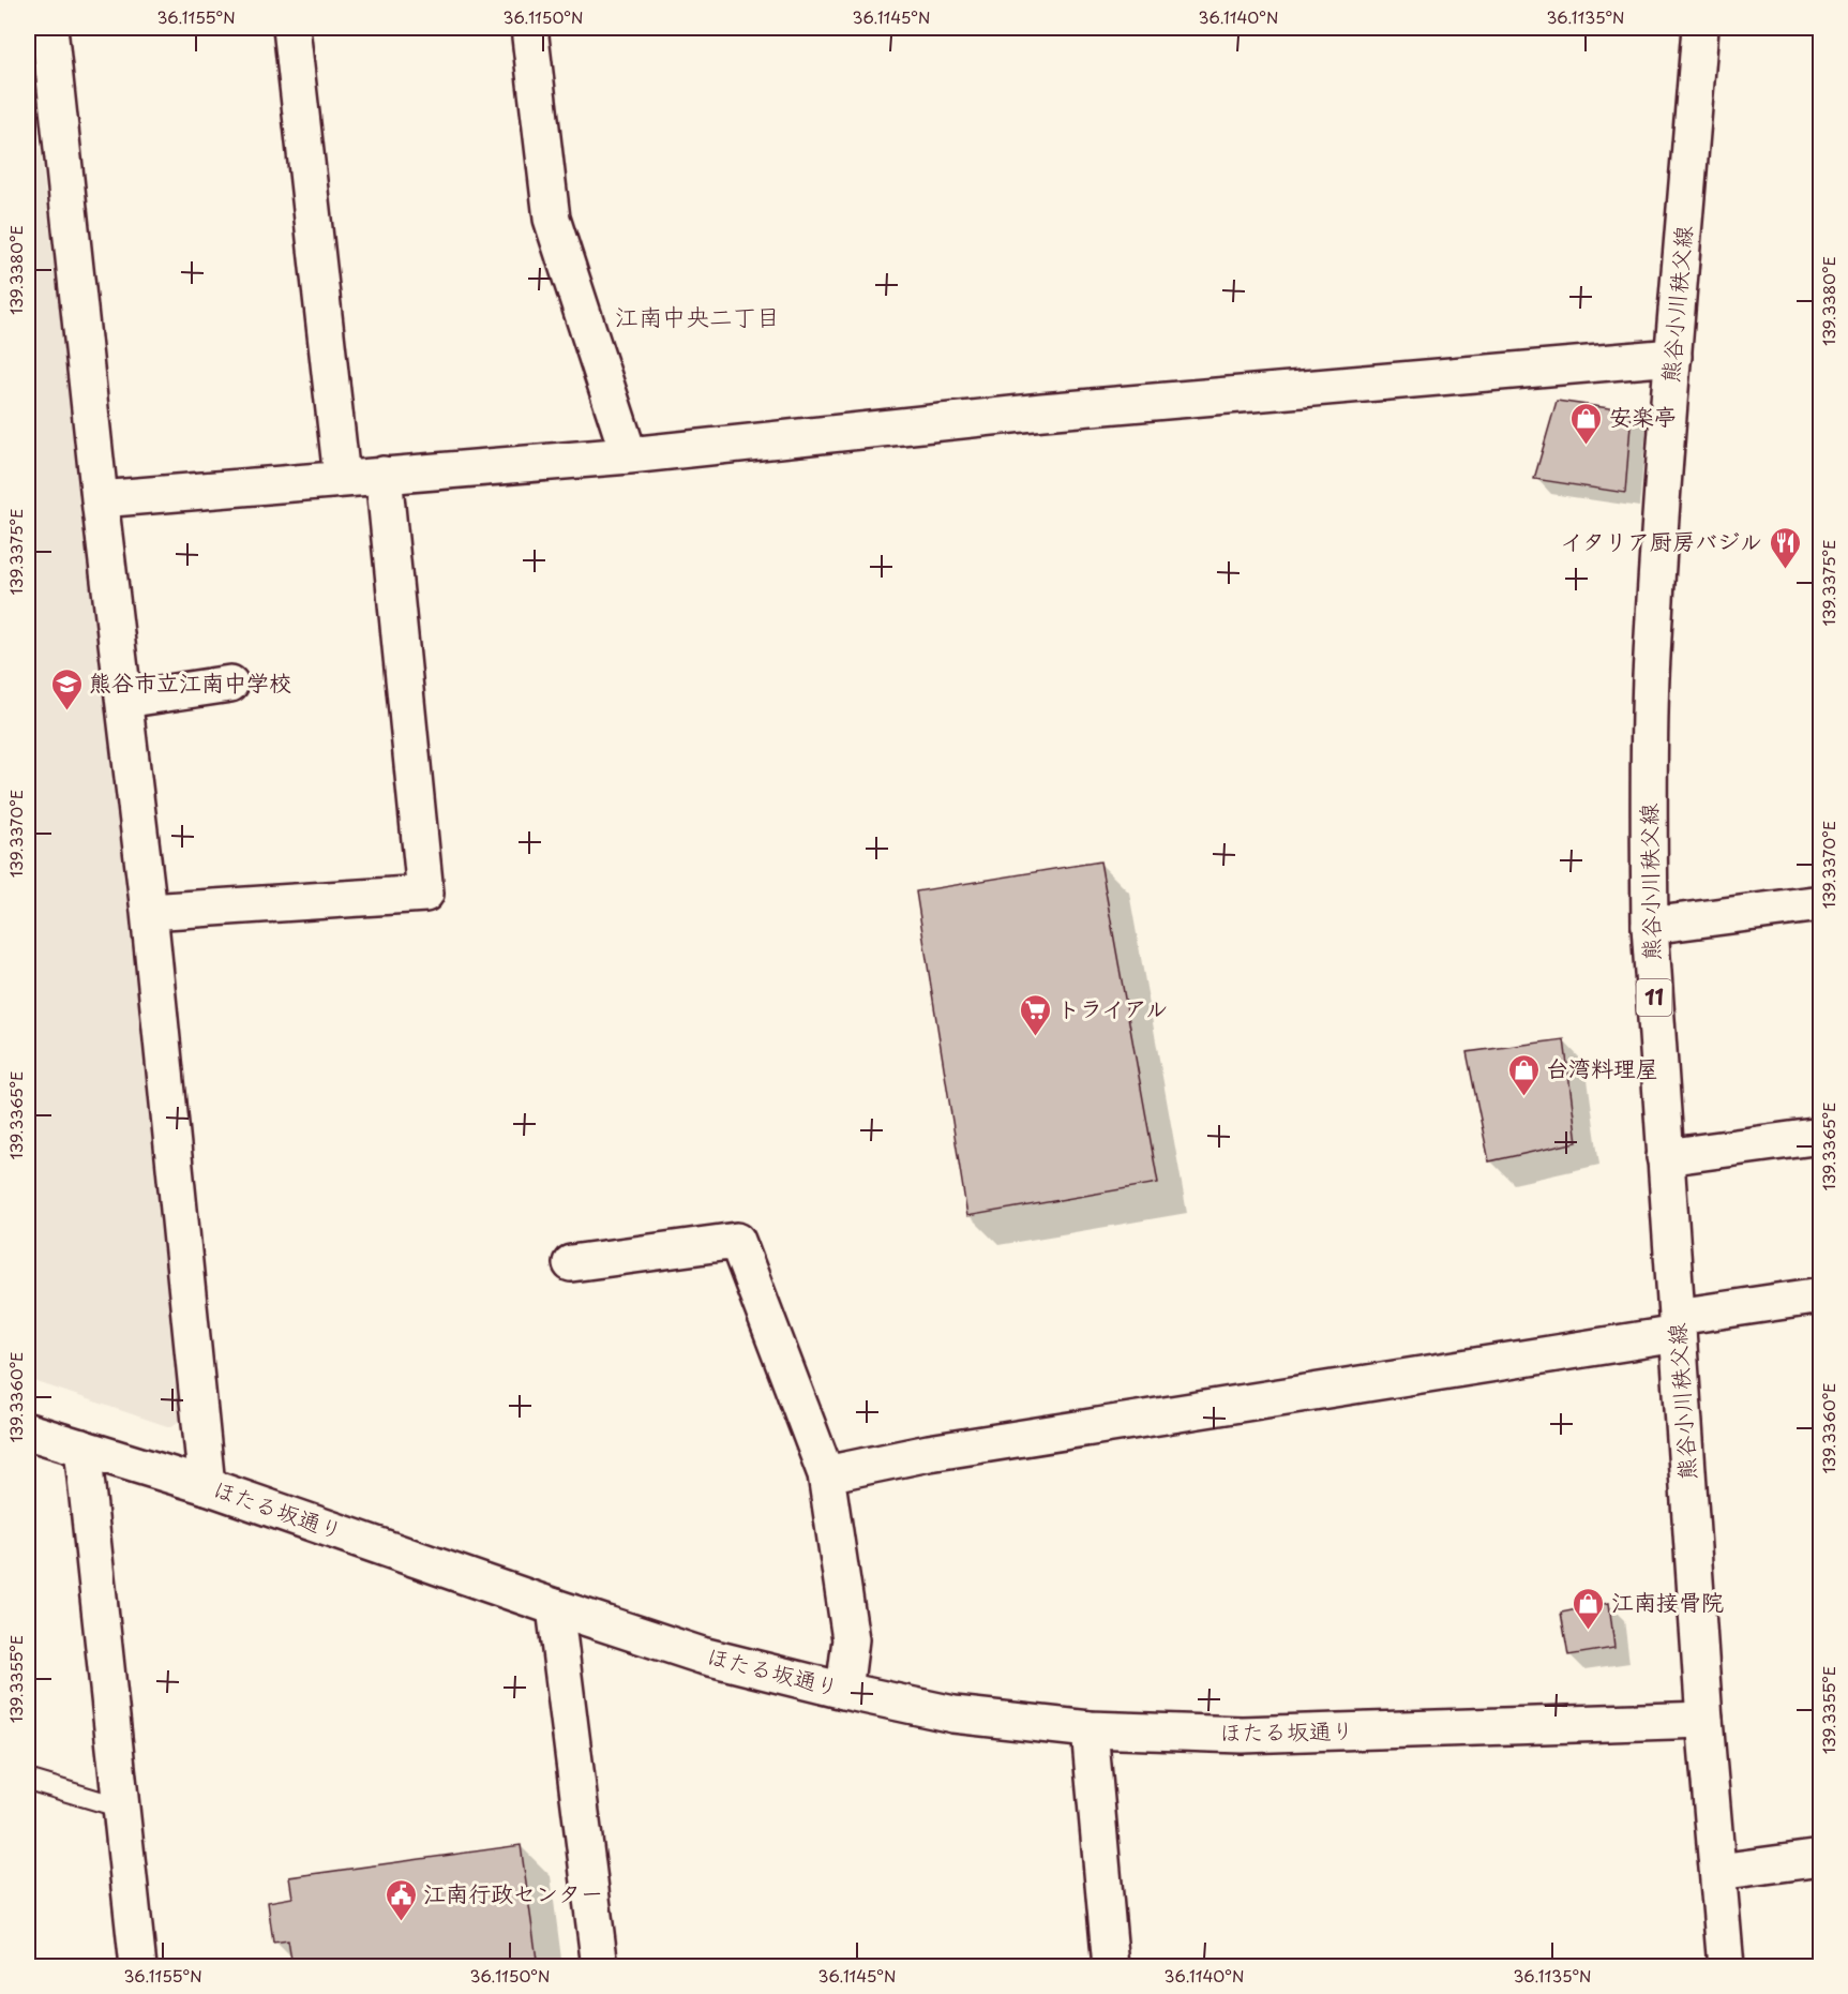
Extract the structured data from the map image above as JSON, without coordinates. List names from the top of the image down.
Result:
{
  "streets": {
    "street": ["熊谷小川秩父線", "11", "ほたる坂通り"]
  },
  "crossings": [
    ["熊谷小川秩父線", "ほたる坂通り"]
  ],
  "districts": ["江南中央二丁目"],
  "places": {
    "shop": ["安楽亭", "台湾料理屋", "江南接骨院"],
    "restaurant": ["イタリア厨房バジル"],
    "school or university": ["熊谷市立江南中学校"],
    "supermarket": ["トライアル"],
    "public building": ["江南行政センター"]
  },
  "coordinates": [
    "36.1155°N",
    "36.1150°N",
    "36.1145°N",
    "36.1140°N",
    "36.1135°N",
    "139.3380°E",
    "139.3375°E",
    "139.3370°E",
    "139.3365°E",
    "139.3360°E",
    "139.3355°E"
  ]
}
